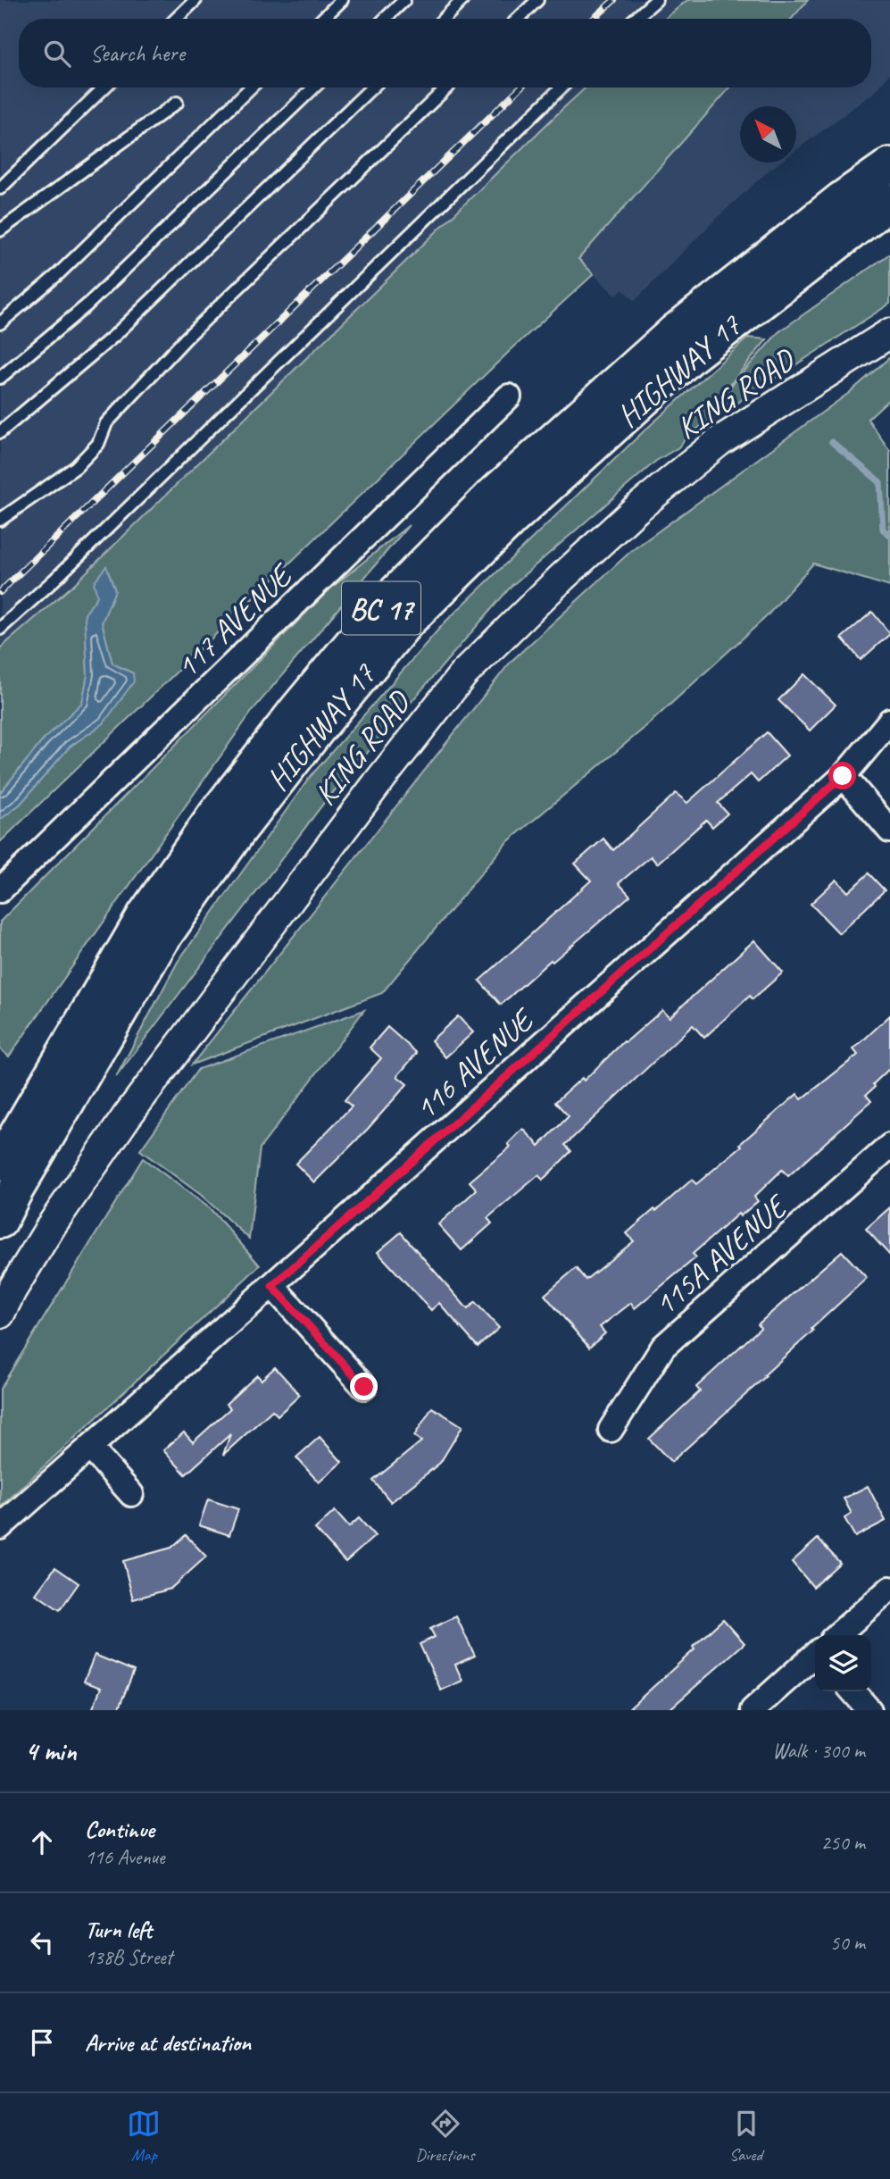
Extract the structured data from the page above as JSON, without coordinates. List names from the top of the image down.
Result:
{
  "streets": {
    "highway": ["HIGHWAY 17", "BC 17"],
    "street": [
      "KING ROAD",
      "117 AVENUE",
      "116 AVENUE",
      "115A AVENUE"
    ]
  },
  "north": "top left",
  "page": {
    "search": "Search here",
    "heading": ["4 min", "Walk · 300 m"],
    "list": [
      ["Continue", "116 Avenue", "250 m"],
      ["Turn left", "138B Street", "50 m"],
      "Arrive at destination"
    ],
    "nav": ["Map", "Directions", "Saved"]
  }
}
